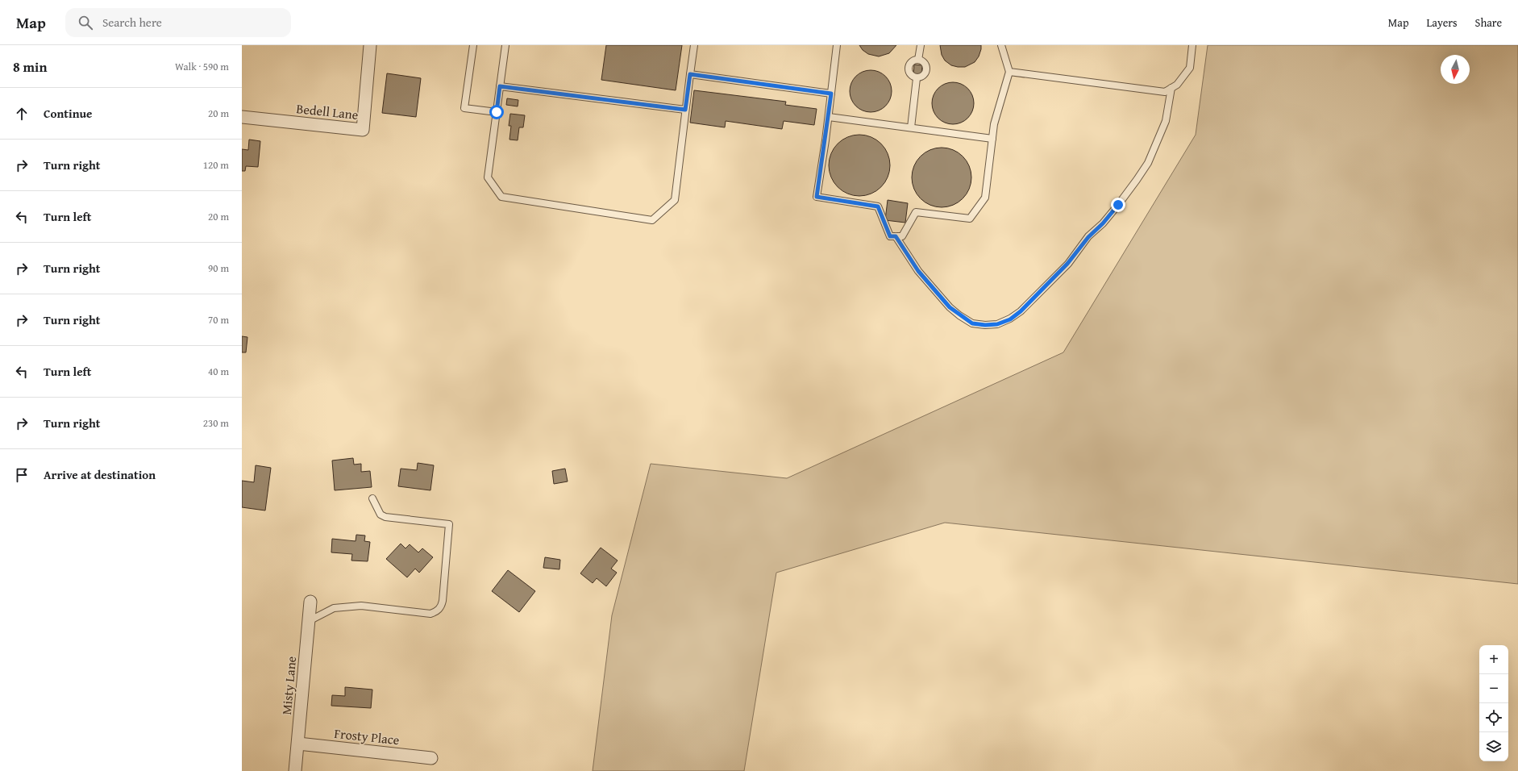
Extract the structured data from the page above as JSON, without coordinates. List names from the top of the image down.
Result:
{
  "streets": {
    "street": ["Bedell Lane", "Misty Lane", "Frosty Place"]
  },
  "crossings": [
    ["Misty Lane", "Frosty Place"]
  ],
  "north": "bottom",
  "page": {
    "header": "Map",
    "search": "Search here",
    "nav": ["Map", "Layers", "Share"],
    "heading": ["8 min", "Walk · 590 m"],
    "list": [
      ["Continue", "20 m"],
      ["Turn right", "120 m"],
      ["Turn left", "20 m"],
      ["Turn right", "90 m"],
      ["Turn right", "70 m"],
      ["Turn left", "40 m"],
      ["Turn right", "230 m"],
      "Arrive at destination"
    ],
    "map_buttons": ["+", "−"]
  }
}
